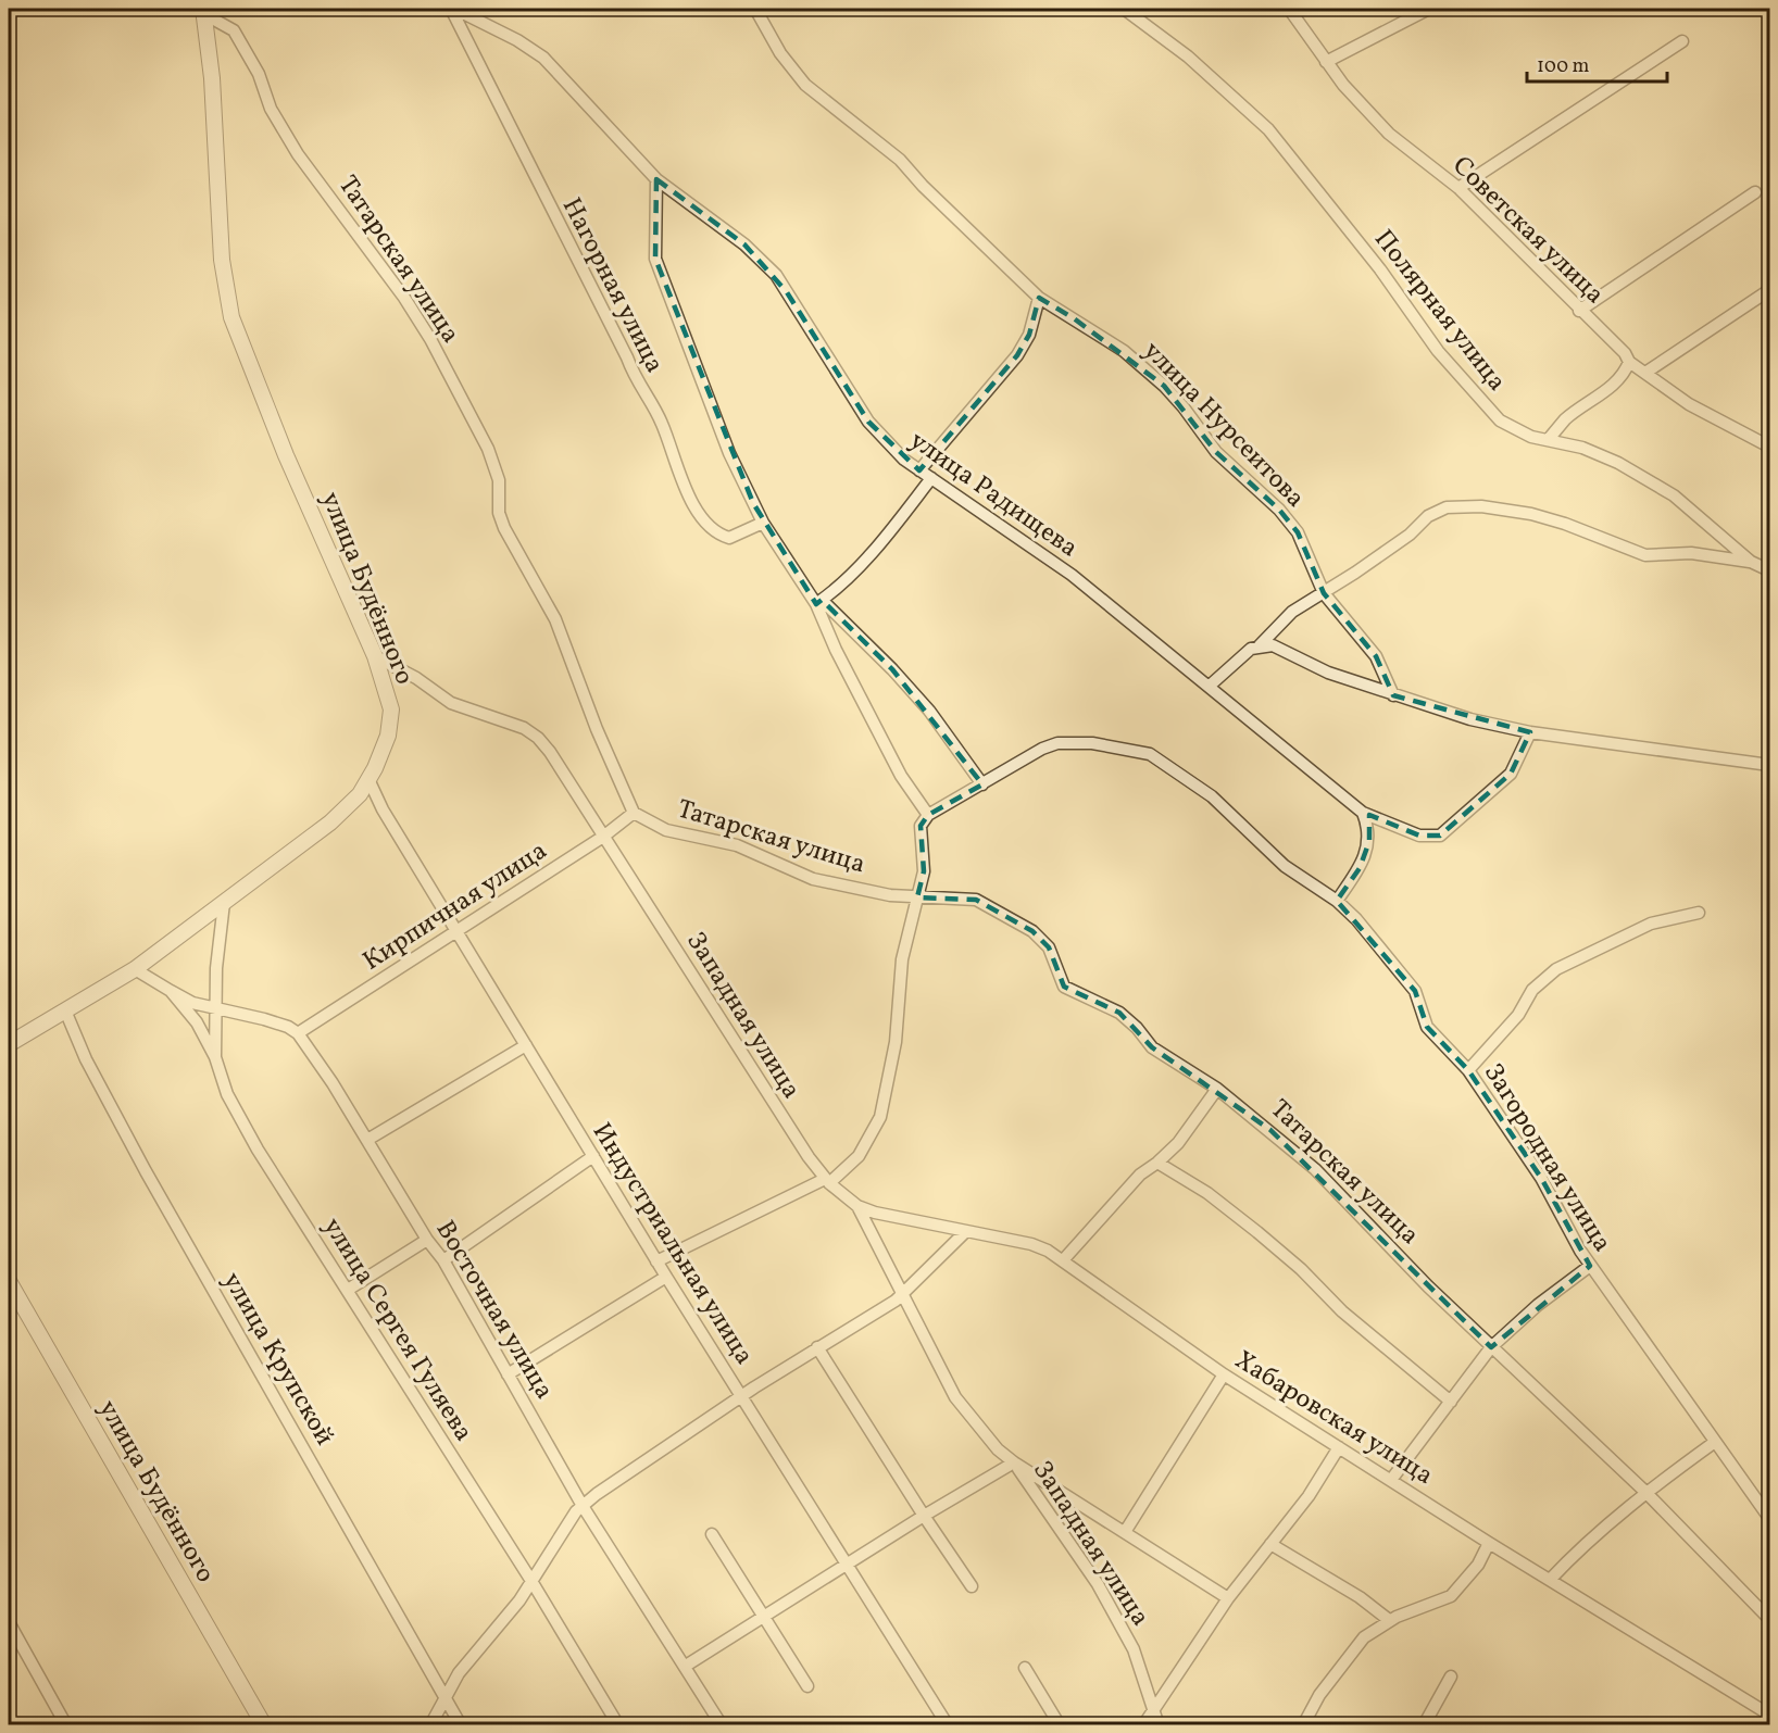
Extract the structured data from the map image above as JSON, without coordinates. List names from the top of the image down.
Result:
{
  "streets": {
    "street": [
      "Советская улица",
      "Татарская улица",
      "Нагорная улица",
      "Полярная улица",
      "улица Нурсеитова",
      "улица Радищева",
      "улица Будённого",
      "Кирпичная улица",
      "Западная улица",
      "Загородная улица",
      "Индустриальная улица",
      "Восточная улица",
      "улица Сергея Гуляева",
      "улица Крупской",
      "Хабаровская улица"
    ]
  },
  "crossings": [
    ["Татарская улица", "улица Будённого"],
    ["Татарская улица", "Кирпичная улица"],
    ["Нагорная улица", "улица Радищева"],
    ["Нагорная улица", "Загородная улица"],
    ["улица Будённого", "Западная улица"],
    ["улица Будённого", "Индустриальная улица"],
    ["улица Будённого", "улица Сергея Гуляева"],
    ["улица Будённого", "улица Крупской"],
    ["Кирпичная улица", "Западная улица"],
    ["Кирпичная улица", "Индустриальная улица"],
    ["Кирпичная улица", "Восточная улица"],
    ["Западная улица", "Хабаровская улица"]
  ],
  "scale_bar": "100 m"
}
